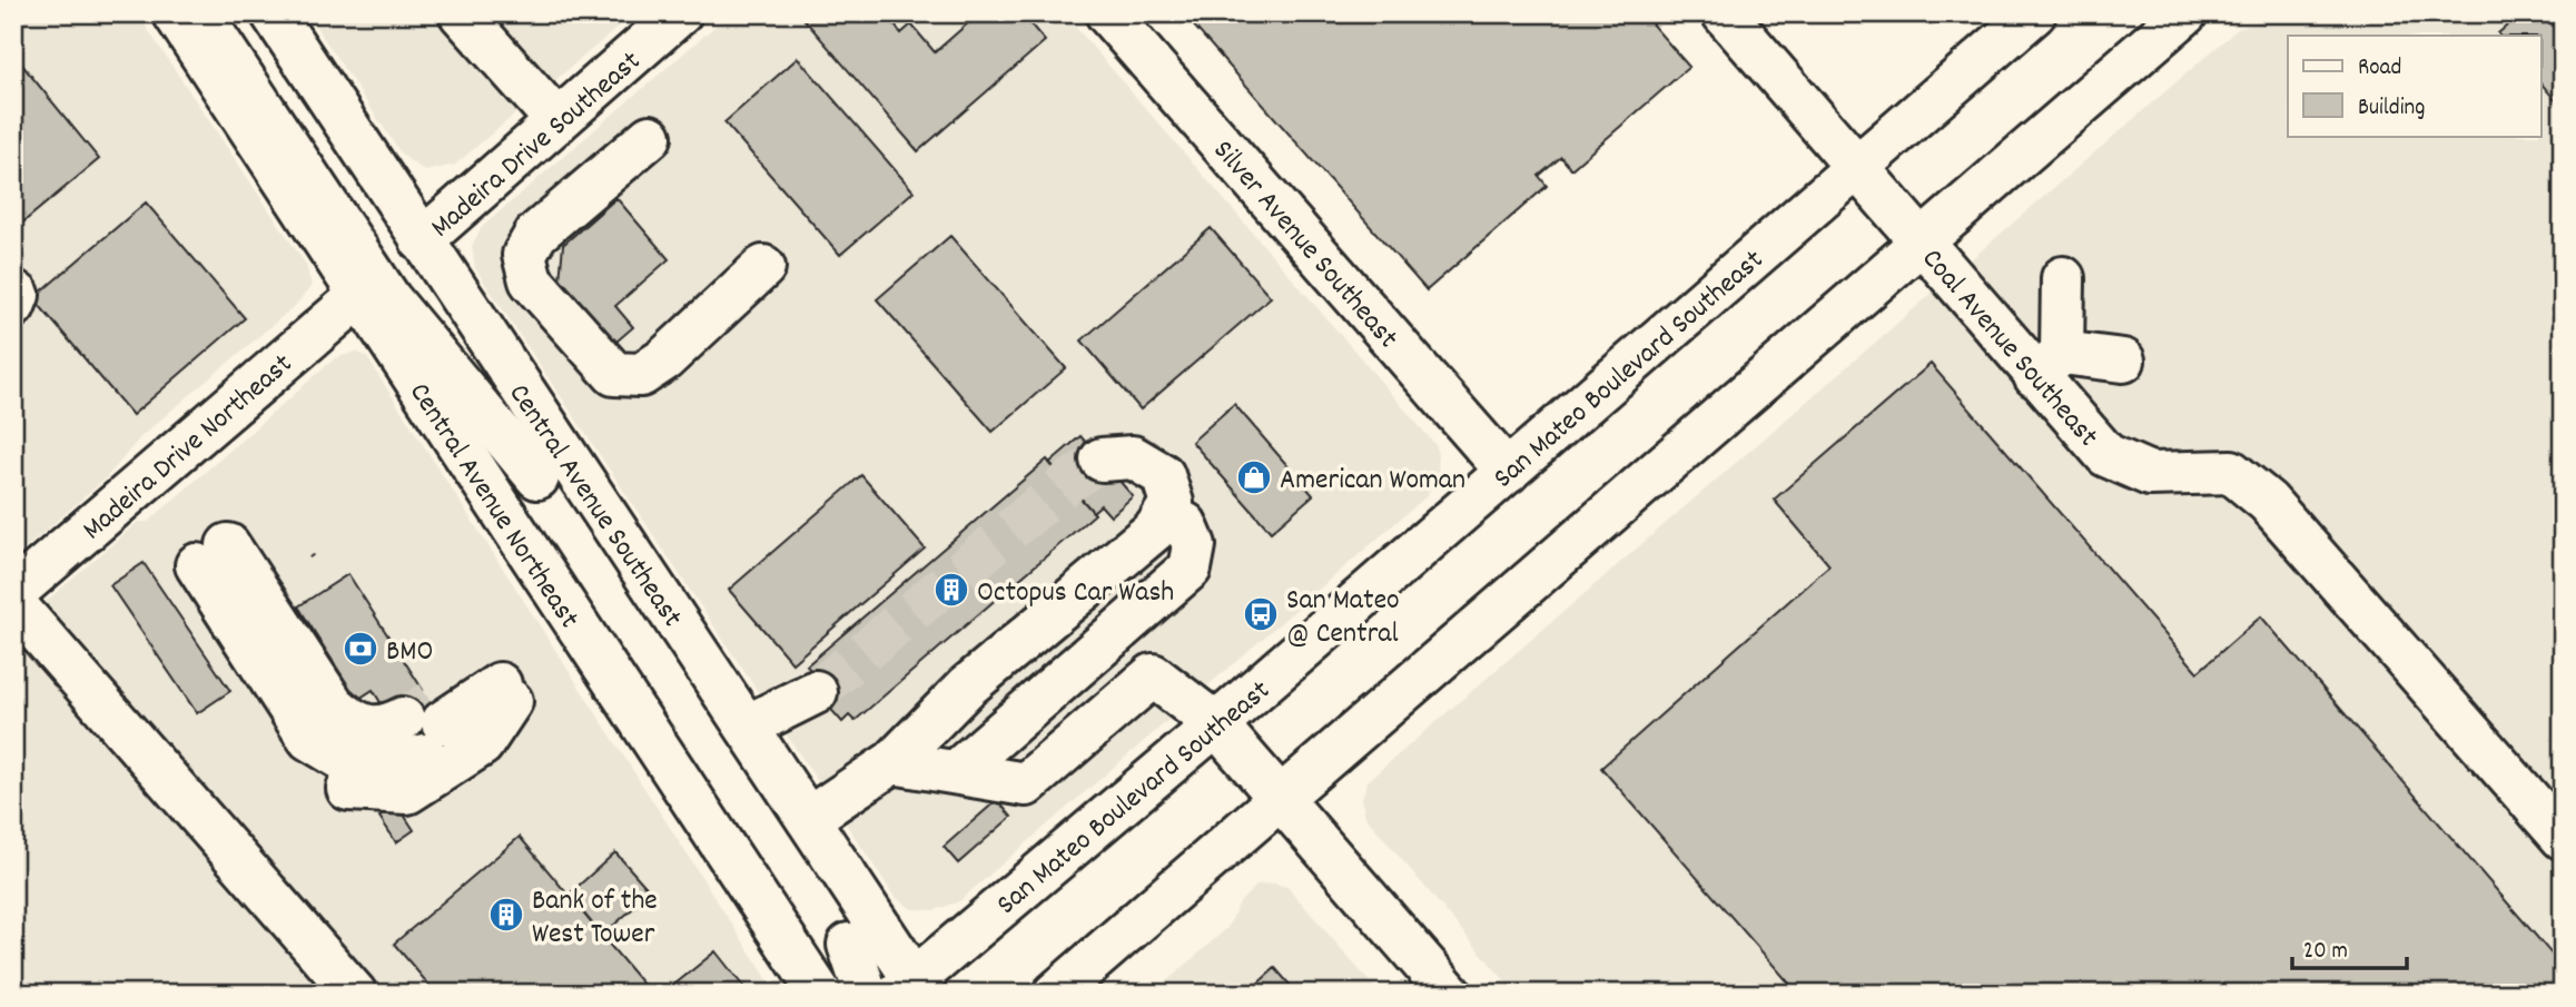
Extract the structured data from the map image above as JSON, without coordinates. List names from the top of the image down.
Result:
{
  "streets": {
    "main road": [
      "Madeira Drive Southeast",
      "Silver Avenue Southeast",
      "Coal Avenue Southeast",
      "San Mateo Boulevard Southeast",
      "Madeira Drive Northeast",
      "Central Avenue Northeast",
      "Central Avenue Southeast"
    ]
  },
  "crossings": [
    ["Madeira Drive Southeast", "Central Avenue Southeast"],
    ["Silver Avenue Southeast", "San Mateo Boulevard Southeast"],
    ["Coal Avenue Southeast", "San Mateo Boulevard Southeast"],
    ["San Mateo Boulevard Southeast", "Central Avenue Southeast"],
    ["Madeira Drive Northeast", "Central Avenue Northeast"]
  ],
  "places": {
    "shop": ["American Woman"],
    "building": ["Octopus Car Wash", "Bank of the West Tower"],
    "bus stop": ["San Mateo @ Central"],
    "bank": ["BMO"]
  },
  "legend": ["Road", "Building"],
  "scale_bar": "20 m"
}
